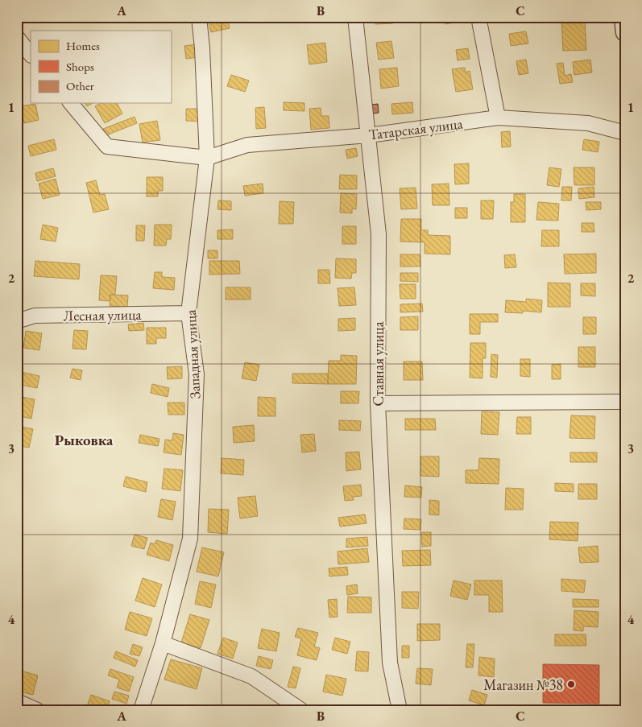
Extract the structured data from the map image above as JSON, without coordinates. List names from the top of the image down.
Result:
{
  "streets": {
    "street": [
      "Татарская улица",
      "Лесная улица",
      "Западная улица",
      "Ставная улица"
    ]
  },
  "crossings": [
    ["Татарская улица", "Западная улица"],
    ["Татарская улица", "Ставная улица"],
    ["Лесная улица", "Западная улица"]
  ],
  "districts": ["Рыковка"],
  "places": ["Магазин №38"],
  "legend": ["Homes", "Shops", "Other"],
  "grid": {
    "columns": ["A", "B", "C"],
    "rows": [
      "1",
      "2",
      "3",
      "4"
    ]
  }
}
